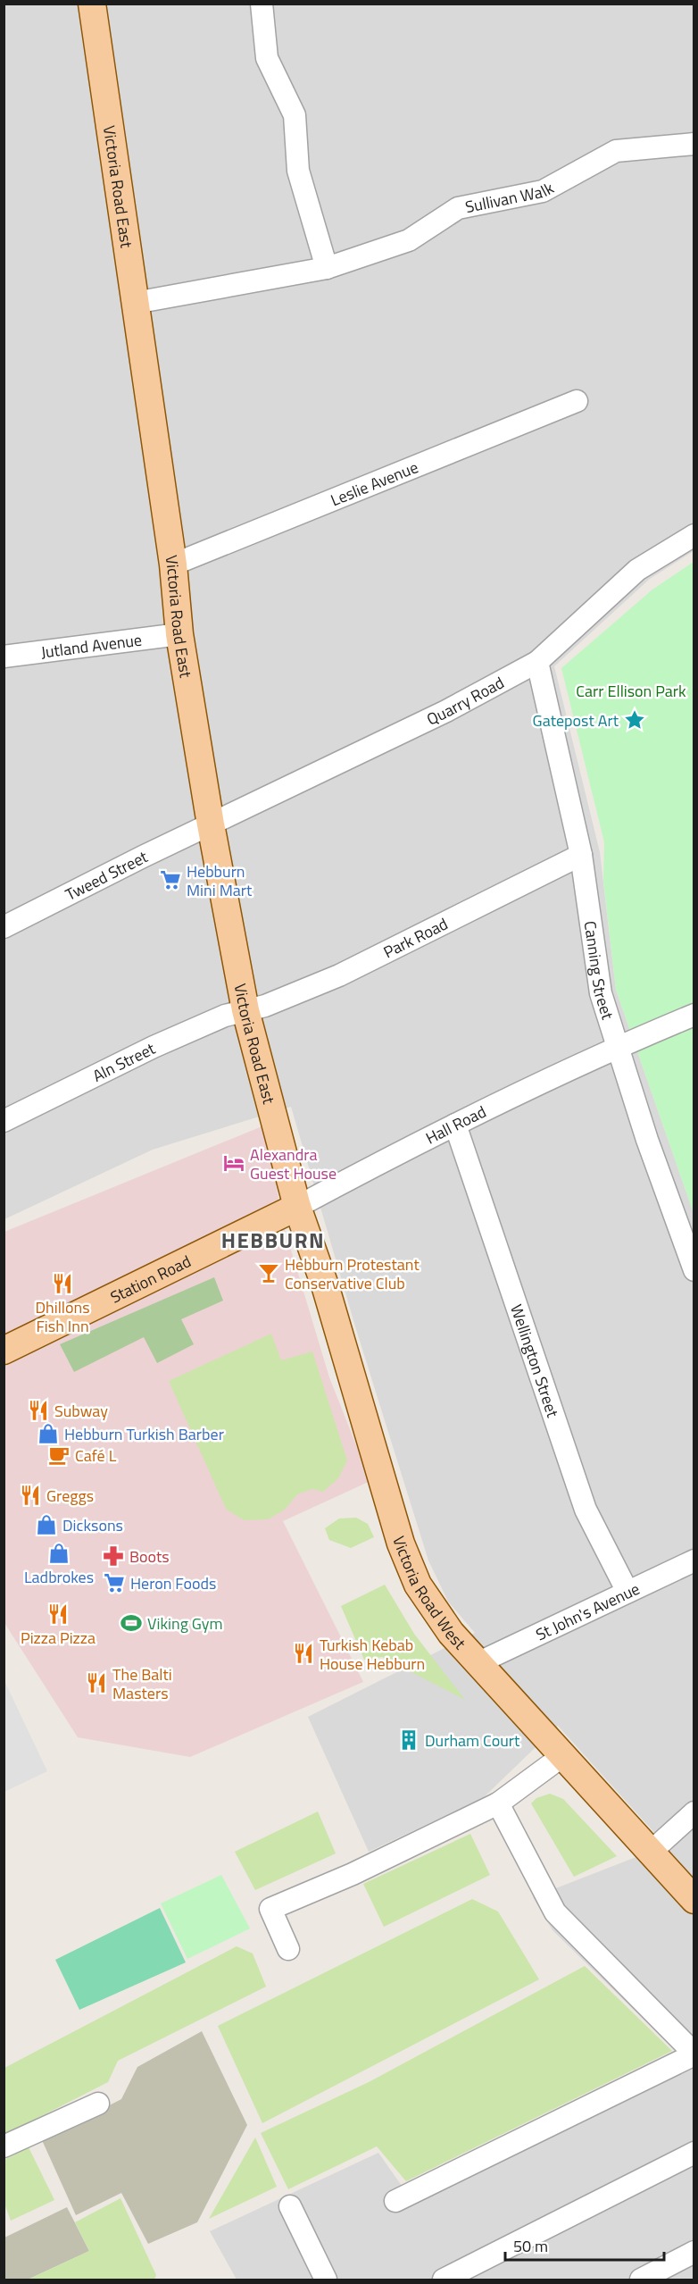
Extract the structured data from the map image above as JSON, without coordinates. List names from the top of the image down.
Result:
{
  "streets": {
    "main road": ["Victoria Road East", "Station Road", "Victoria Road West"],
    "street": [
      "Sullivan Walk",
      "Leslie Avenue",
      "Jutland Avenue",
      "Quarry Road",
      "Tweed Street",
      "Park Road",
      "Canning Street",
      "Aln Street",
      "Hall Road",
      "Wellington Street",
      "St John's Avenue"
    ]
  },
  "crossings": [
    ["Victoria Road East", "Sullivan Walk"],
    ["Victoria Road East", "Leslie Avenue"],
    ["Victoria Road East", "Jutland Avenue"],
    ["Victoria Road East", "Quarry Road"],
    ["Victoria Road East", "Tweed Street"],
    ["Victoria Road East", "Park Road"],
    ["Victoria Road East", "Aln Street"],
    ["Victoria Road East", "Hall Road"],
    ["Victoria Road East", "Station Road"],
    ["Victoria Road East", "Victoria Road West"],
    ["Quarry Road", "Tweed Street"],
    ["Quarry Road", "Canning Street"],
    ["Park Road", "Canning Street"],
    ["Park Road", "Aln Street"],
    ["Canning Street", "Hall Road"],
    ["Hall Road", "Station Road"],
    ["Hall Road", "Wellington Street"],
    ["Hall Road", "Victoria Road West"],
    ["Station Road", "Victoria Road West"],
    ["Wellington Street", "St John's Avenue"],
    ["Victoria Road West", "St John's Avenue"]
  ],
  "districts": ["HEBBURN"],
  "parks": ["Carr Ellison Park"],
  "places": {
    "place": ["Gatepost Art"],
    "supermarket": ["Hebburn Mini Mart", "Heron Foods"],
    "hotel": ["Alexandra Guest House"],
    "bar": ["Hebburn Protestant Conservative Club"],
    "restaurant": [
      "Dhillons Fish Inn",
      "Subway",
      "Greggs",
      "Pizza Pizza",
      "Turkish Kebab House Hebburn",
      "The Balti Masters"
    ],
    "shop": ["Hebburn Turkish Barber", "Dicksons", "Ladbrokes"],
    "cafe": ["Café L"],
    "pharmacy": ["Boots"],
    "sports": ["Viking Gym"],
    "building": ["Durham Court"]
  },
  "scale_bar": "50 m"
}
